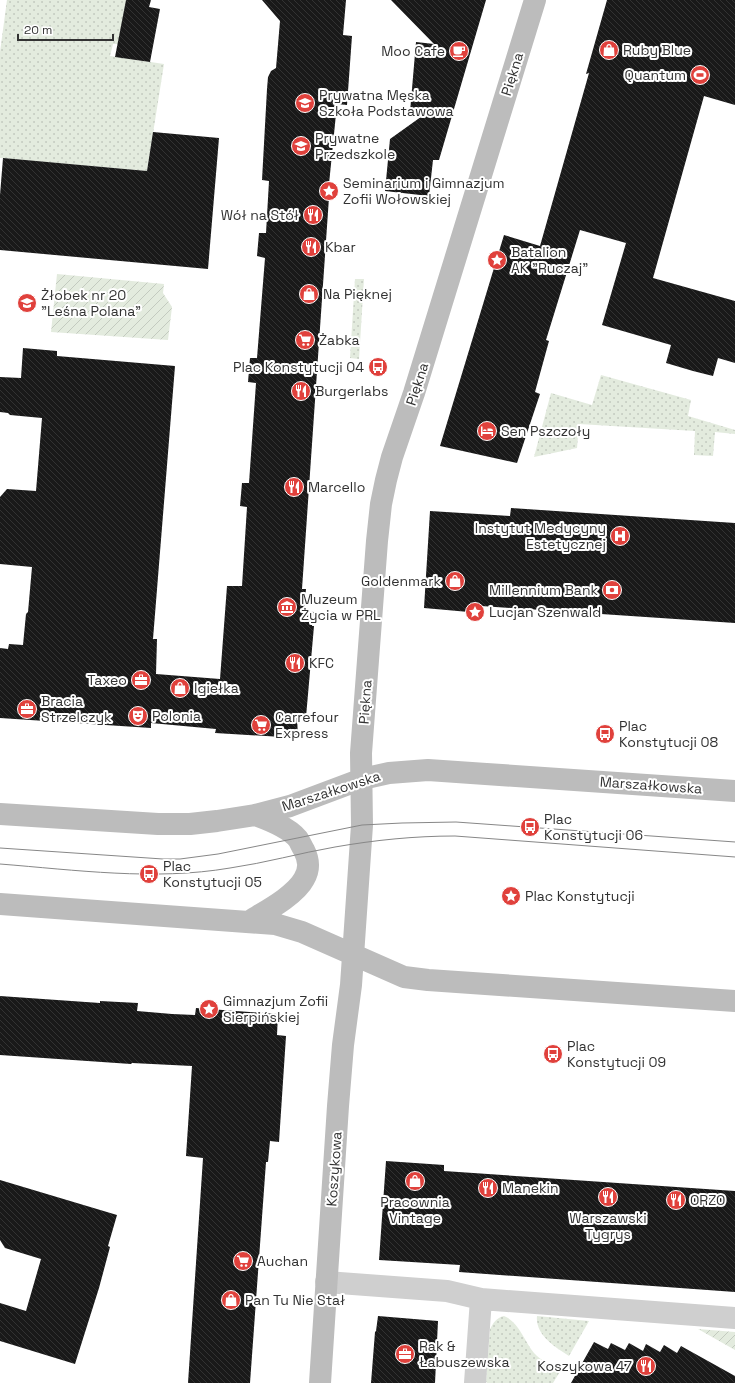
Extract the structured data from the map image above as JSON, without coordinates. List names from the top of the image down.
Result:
{
  "streets": {
    "main road": ["Piękna", "Marszałkowska", "Koszykowa"]
  },
  "crossings": [
    ["Piękna", "Marszałkowska"]
  ],
  "places": {
    "shop": [
      "Ruby Blue",
      "Na Pięknej",
      "Goldenmark",
      "Igiełka",
      "Pracownia Vintage",
      "Pan Tu Nie Stał"
    ],
    "cafe": ["Moo Cafe"],
    "sports": ["Quantum"],
    "school or university": ["Prywatna Męska Szkoła Podstawowa", "Prywatne Przedszkole", "Żłobek nr 20 \"Leśna Polana\""],
    "place": [
      "Seminarium i Gimnazjum Zofii Wołowskiej",
      "Batalion AK \"Ruczaj\"",
      "Lucjan Szenwald",
      "Plac Konstytucji",
      "Gimnazjum Zofii Sierpińskiej"
    ],
    "restaurant": [
      "Wół na Stół",
      "Kbar",
      "Burgerlabs",
      "Marcello",
      "KFC",
      "Manekin",
      "Warszawski Tygrys",
      "ORZO",
      "Koszykowa 47"
    ],
    "supermarket": ["Żabka", "Carrefour Express", "Auchan"],
    "bus stop": [
      "Plac Konstytucji 04",
      "Plac Konstytucji 08",
      "Plac Konstytucji 06",
      "Plac Konstytucji 05",
      "Plac Konstytucji 09"
    ],
    "hotel": ["Sen Pszczoły"],
    "hospital": ["Instytut Medycyny Estetycznej"],
    "bank": ["Millennium Bank"],
    "museum": ["Muzeum Życia w PRL"],
    "office": ["Taxeo", "Bracia Strzelczyk", "Rak & Łabuszewska"],
    "theatre": ["Polonia"]
  },
  "scale_bar": "20 m"
}
